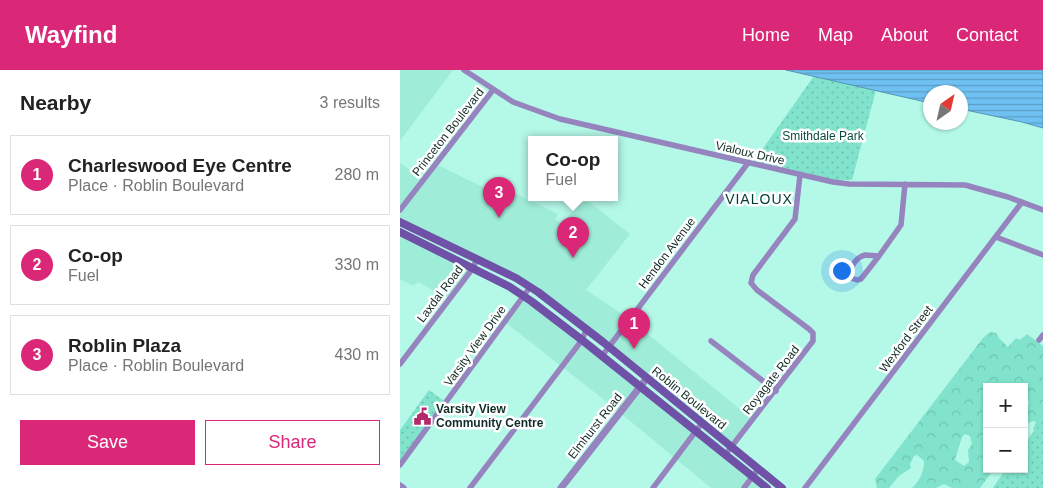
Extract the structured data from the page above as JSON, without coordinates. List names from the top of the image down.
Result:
{
  "streets": {
    "main road": ["Roblin Boulevard"],
    "street": [
      "Princeton Boulevard",
      "Vialoux Drive",
      "Hendon Avenue",
      "Laxdal Road",
      "Wexford Street",
      "Varsity View Drive",
      "Royagate Road",
      "Elmhurst Road"
    ]
  },
  "crossings": [
    ["Princeton Boulevard", "Vialoux Drive"],
    ["Vialoux Drive", "Hendon Avenue"],
    ["Vialoux Drive", "Wexford Street"],
    ["Vialoux Drive", "Royagate Road"],
    ["Hendon Avenue", "Roblin Boulevard"],
    ["Laxdal Road", "Roblin Boulevard"],
    ["Varsity View Drive", "Roblin Boulevard"],
    ["Royagate Road", "Roblin Boulevard"],
    ["Roblin Boulevard", "Elmhurst Road"]
  ],
  "districts": ["VIALOUX"],
  "parks": ["Smithdale Park"],
  "places": {
    "public building": ["Varsity View Community Centre"]
  },
  "north": "top right",
  "page": {
    "header": "Wayfind",
    "nav": [
      "Home",
      "Map",
      "About",
      "Contact"
    ],
    "heading": ["Nearby", "3 results"],
    "list": [
      {
        "mark": "1",
        "name": "Charleswood Eye Centre",
        "note": "Place · Roblin Boulevard",
        "value": "280 m"
      },
      {
        "mark": "2",
        "name": "Co-op",
        "note": "Fuel",
        "value": "330 m"
      },
      {
        "mark": "3",
        "name": "Roblin Plaza",
        "note": "Place · Roblin Boulevard",
        "value": "430 m"
      }
    ],
    "popup": ["Co-op", "Fuel"],
    "pins": ["3", "2", "1"],
    "map_buttons": ["+", "−"],
    "buttons": ["Save", "Share"]
  }
}
